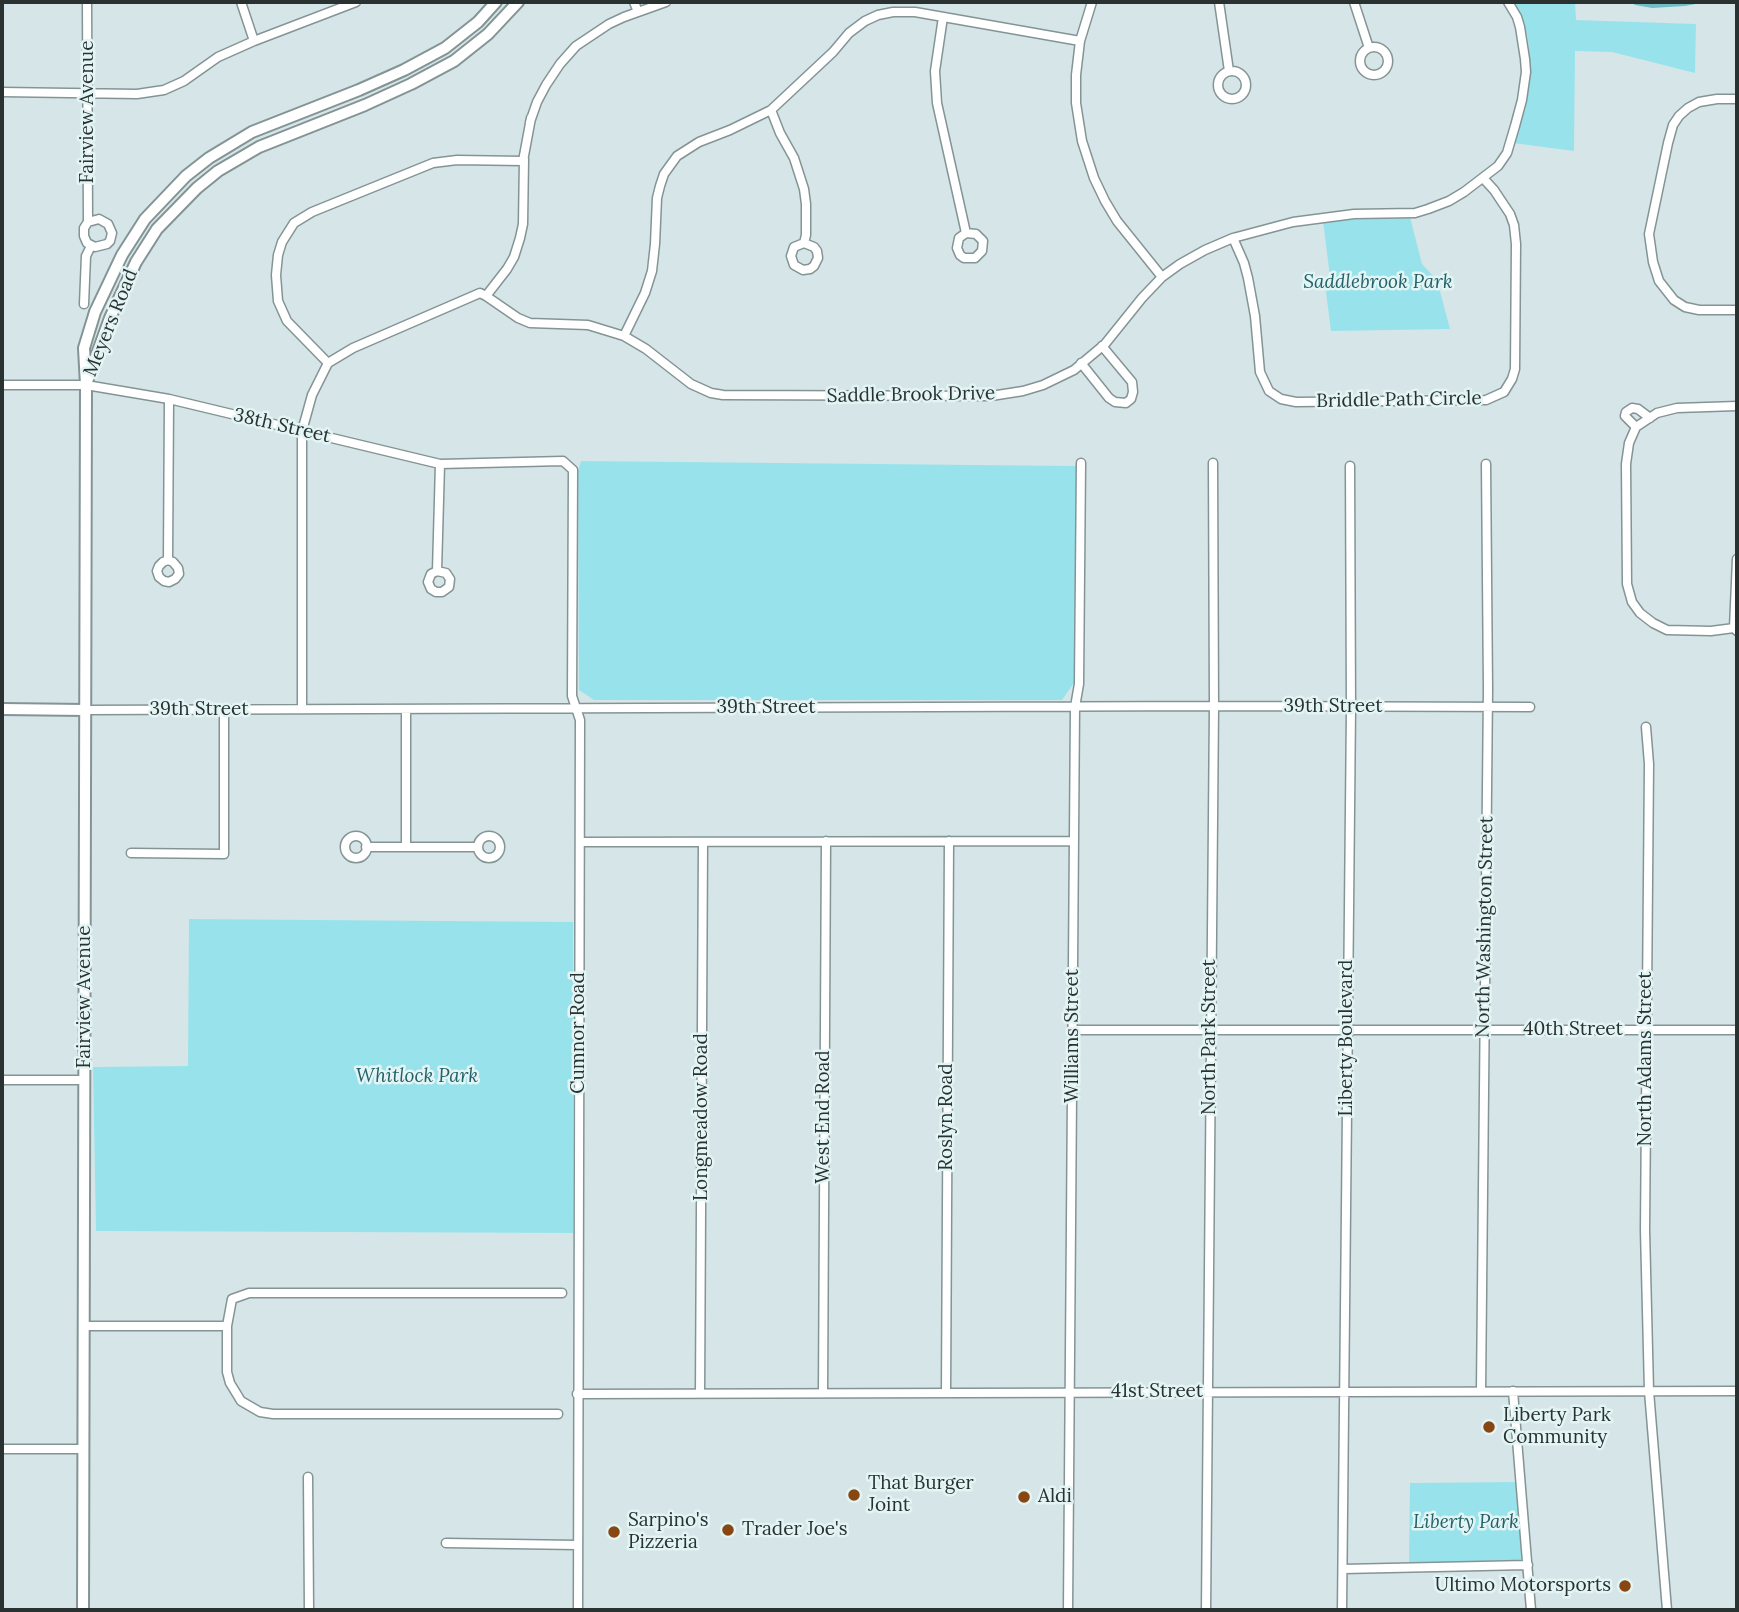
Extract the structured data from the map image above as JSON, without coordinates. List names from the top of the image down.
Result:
{
  "streets": {
    "street": [
      "Fairview Avenue",
      "Meyers Road",
      "Saddle Brook Drive",
      "Briddle Path Circle",
      "38th Street",
      "39th Street",
      "North Washington Street",
      "40th Street",
      "Cumnor Road",
      "Williams Street",
      "North Park Street",
      "Liberty Boulevard",
      "North Adams Street",
      "Longmeadow Road",
      "West End Road",
      "Roslyn Road",
      "41st Street"
    ]
  },
  "crossings": [
    ["Fairview Avenue", "Meyers Road"],
    ["Fairview Avenue", "38th Street"],
    ["Fairview Avenue", "39th Street"],
    ["Meyers Road", "38th Street"],
    ["Saddle Brook Drive", "Briddle Path Circle"],
    ["38th Street", "Cumnor Road"],
    ["39th Street", "North Washington Street"],
    ["39th Street", "Cumnor Road"],
    ["39th Street", "Williams Street"],
    ["39th Street", "North Park Street"],
    ["39th Street", "Liberty Boulevard"],
    ["North Washington Street", "40th Street"],
    ["North Washington Street", "41st Street"],
    ["40th Street", "Williams Street"],
    ["40th Street", "North Park Street"],
    ["40th Street", "Liberty Boulevard"],
    ["40th Street", "North Adams Street"],
    ["Cumnor Road", "41st Street"],
    ["Williams Street", "41st Street"],
    ["North Park Street", "41st Street"],
    ["Liberty Boulevard", "41st Street"],
    ["North Adams Street", "41st Street"],
    ["Longmeadow Road", "41st Street"],
    ["West End Road", "41st Street"],
    ["Roslyn Road", "41st Street"]
  ],
  "parks": ["Saddlebrook Park", "Whitlock Park", "Liberty Park"],
  "places": [
    "Liberty Park Community",
    "That Burger Joint",
    "Aldi",
    "Trader Joe's",
    "Sarpino's Pizzeria",
    "Ultimo Motorsports"
  ]
}
